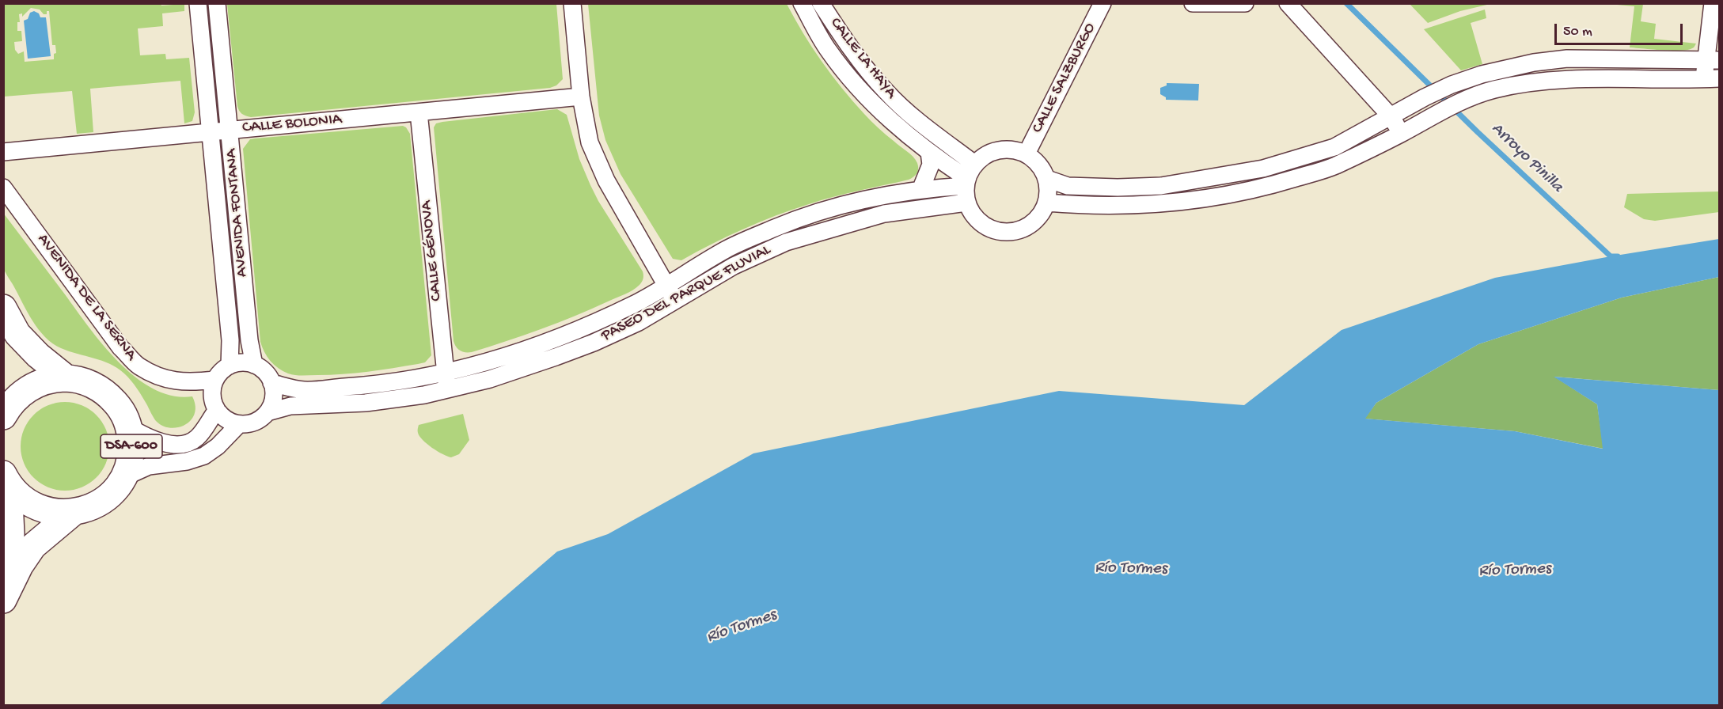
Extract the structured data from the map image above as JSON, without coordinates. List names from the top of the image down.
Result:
{
  "streets": {
    "main road": ["DSA-600"],
    "street": [
      "CALLE LA HAYA",
      "CALLE SALZBURGO",
      "CALLE BOLONIA",
      "AVENIDA FONTANA",
      "CALLE GÉNOVA",
      "PASEO DEL PARQUE FLUVIAL",
      "AVENIDA DE LA SERNA"
    ]
  },
  "crossings": [
    ["CALLE LA HAYA", "CALLE SALZBURGO"],
    ["CALLE LA HAYA", "PASEO DEL PARQUE FLUVIAL"],
    ["CALLE SALZBURGO", "PASEO DEL PARQUE FLUVIAL"],
    ["CALLE BOLONIA", "AVENIDA FONTANA"],
    ["CALLE BOLONIA", "CALLE GÉNOVA"],
    ["AVENIDA FONTANA", "PASEO DEL PARQUE FLUVIAL"],
    ["AVENIDA FONTANA", "AVENIDA DE LA SERNA"],
    ["CALLE GÉNOVA", "PASEO DEL PARQUE FLUVIAL"],
    ["PASEO DEL PARQUE FLUVIAL", "AVENIDA DE LA SERNA"]
  ],
  "water": ["Arroyo Pinilla", "Río Tormes"],
  "scale_bar": "50 m"
}
